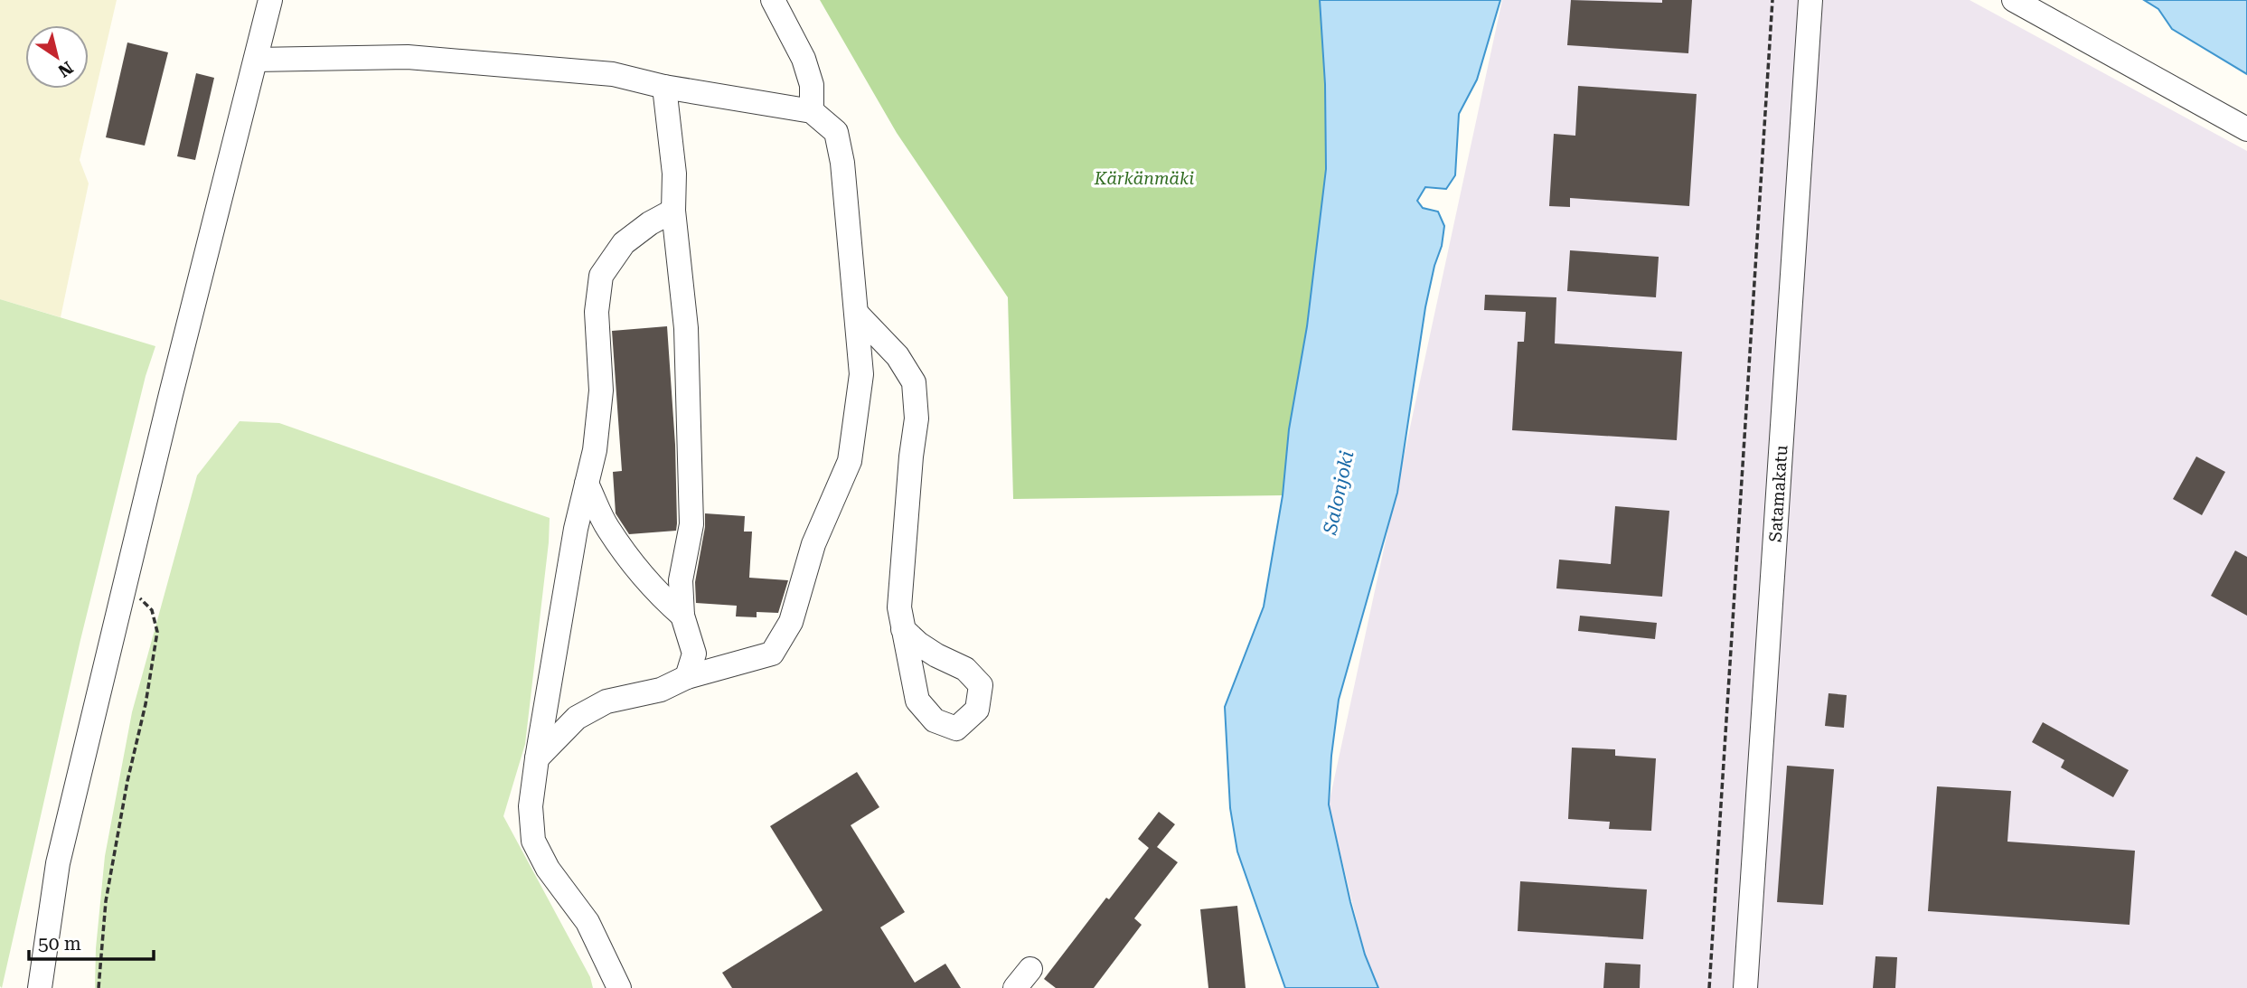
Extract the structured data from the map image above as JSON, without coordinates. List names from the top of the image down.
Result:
{
  "streets": {
    "street": ["Satamakatu"]
  },
  "water": ["Salonjoki"],
  "parks": ["Kärkänmäki"],
  "scale_bar": "50 m",
  "north": "bottom right"
}
